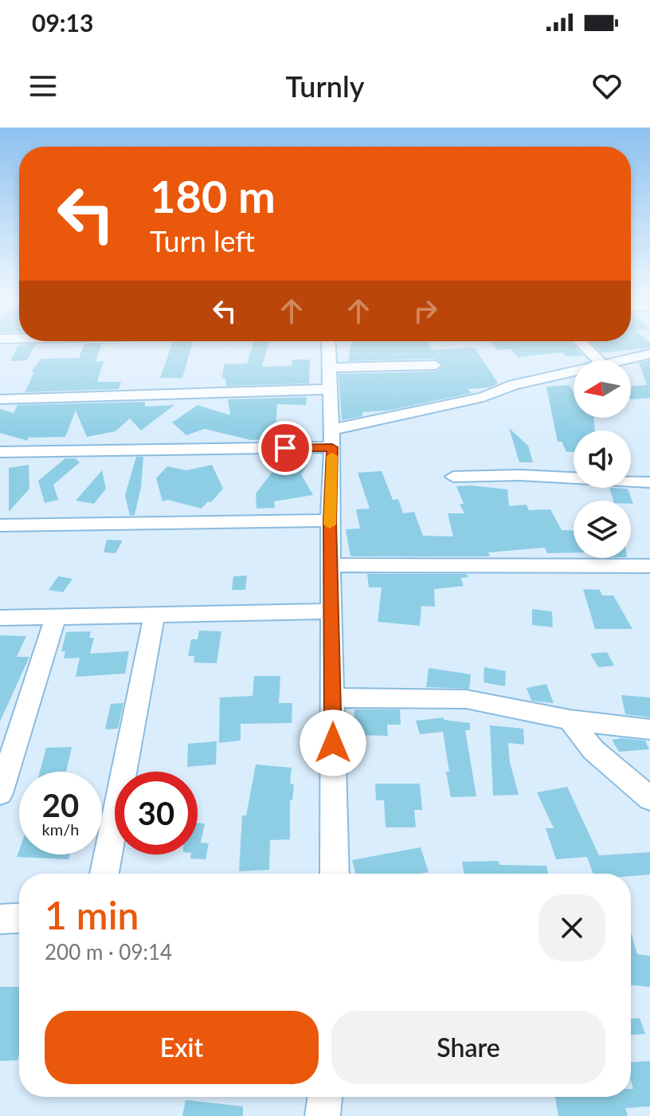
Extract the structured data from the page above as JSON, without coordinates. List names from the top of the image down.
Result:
{
  "north": "left",
  "page": {
    "status": "09:13",
    "header": "Turnly",
    "turn": ["180 m", "Turn left"],
    "speed": "20 km/h",
    "limit": "30",
    "heading": ["1 min", "200 m · 09:14"],
    "buttons": ["Exit", "Share"]
  }
}
